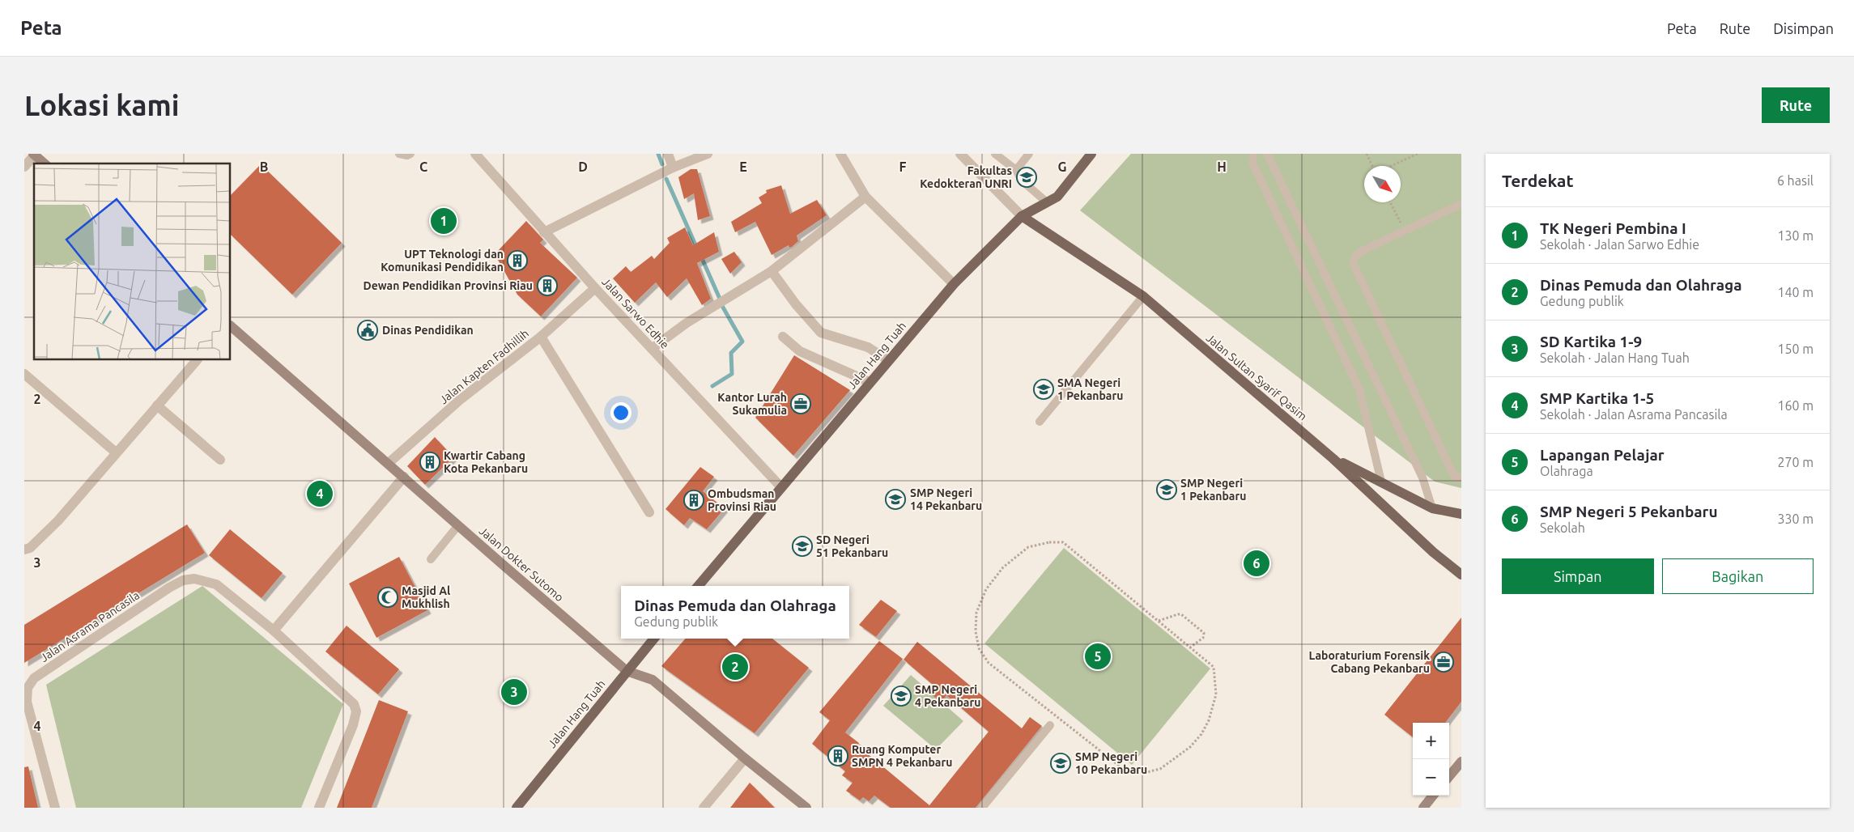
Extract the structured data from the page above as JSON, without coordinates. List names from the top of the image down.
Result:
{
  "streets": {
    "main road": ["Jalan Hang Tuah", "Jalan Sultan Syarif Qasim", "Jalan Dokter Sutomo"],
    "street": ["Jalan Sarwo Edhie", "Jalan Kapten Fadhillih", "Jalan Asrama Pancasila"]
  },
  "crossings": [
    ["Jalan Sarwo Edhie", "Jalan Hang Tuah"],
    ["Jalan Sarwo Edhie", "Jalan Kapten Fadhillih"],
    ["Jalan Hang Tuah", "Jalan Sultan Syarif Qasim"],
    ["Jalan Hang Tuah", "Jalan Dokter Sutomo"],
    ["Jalan Kapten Fadhillih", "Jalan Dokter Sutomo"]
  ],
  "places": {
    "school or university": [
      "Fakultas Kedokteran UNRI",
      "SMA Negeri 1 Pekanbaru",
      "SMP Negeri 1 Pekanbaru",
      "SMP Negeri 14 Pekanbaru",
      "SD Negeri 51 Pekanbaru",
      "SMP Negeri 4 Pekanbaru",
      "SMP Negeri 10 Pekanbaru"
    ],
    "building": [
      "UPT Teknologi dan Komunikasi Pendidikan",
      "Dewan Pendidikan Provinsi Riau",
      "Kwartir Cabang Kota Pekanbaru",
      "Ombudsman Provinsi Riau",
      "Ruang Komputer SMPN 4 Pekanbaru"
    ],
    "public building": ["Dinas Pendidikan"],
    "office": ["Kantor Lurah Sukamulia", "Laboraturium Forensik Cabang Pekanbaru"],
    "mosque": ["Masjid Al Mukhlish"]
  },
  "north": "bottom right",
  "page": {
    "header": "Peta",
    "nav": ["Peta", "Rute", "Disimpan"],
    "buttons": [
      "Rute",
      ["Simpan", "Bagikan"]
    ],
    "title": "Lokasi kami",
    "heading": ["Terdekat", "6 hasil"],
    "pins": [
      "1",
      "4",
      "6",
      "5",
      "2",
      "3"
    ],
    "list": [
      {
        "mark": "1",
        "name": "TK Negeri Pembina I",
        "note": "Sekolah · Jalan Sarwo Edhie",
        "value": "130 m"
      },
      {
        "mark": "2",
        "name": "Dinas Pemuda dan Olahraga",
        "note": "Gedung publik",
        "value": "140 m"
      },
      {
        "mark": "3",
        "name": "SD Kartika 1-9",
        "note": "Sekolah · Jalan Hang Tuah",
        "value": "150 m"
      },
      {
        "mark": "4",
        "name": "SMP Kartika 1-5",
        "note": "Sekolah · Jalan Asrama Pancasila",
        "value": "160 m"
      },
      {
        "mark": "5",
        "name": "Lapangan Pelajar",
        "note": "Olahraga",
        "value": "270 m"
      },
      {
        "mark": "6",
        "name": "SMP Negeri 5 Pekanbaru",
        "note": "Sekolah",
        "value": "330 m"
      }
    ],
    "popup": ["Dinas Pemuda dan Olahraga", "Gedung publik"],
    "map_buttons": ["+", "−"]
  },
  "grid": {
    "columns": [
      "B",
      "C",
      "D",
      "E",
      "F",
      "G",
      "H"
    ],
    "rows": ["2", "3", "4"]
  }
}
